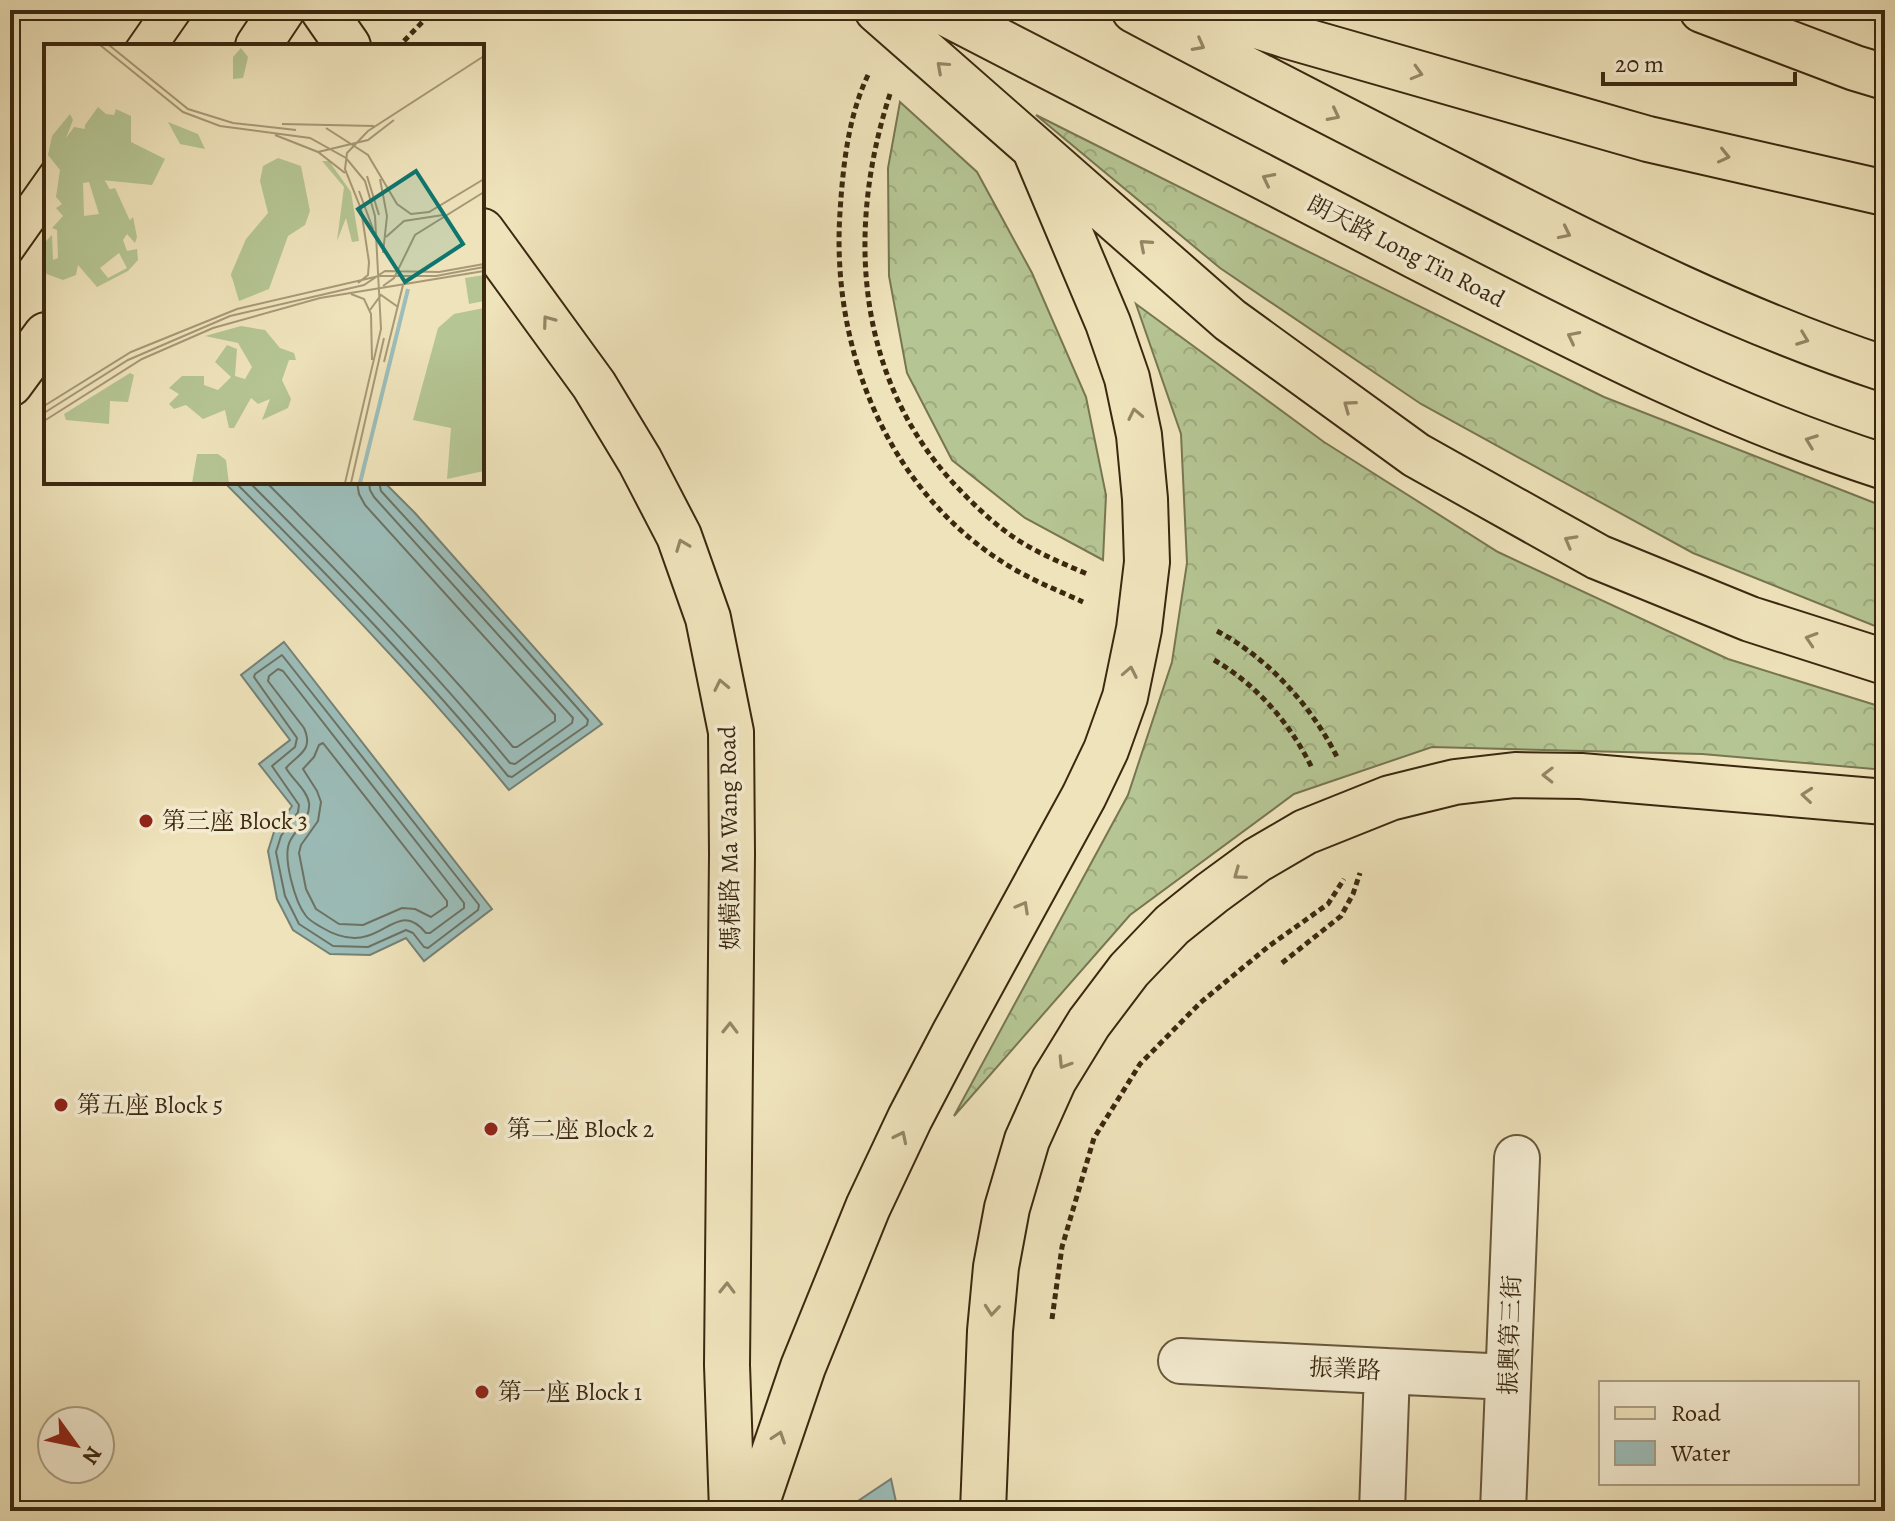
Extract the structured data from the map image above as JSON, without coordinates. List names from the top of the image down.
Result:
{
  "streets": {
    "main road": ["朗天路 Long Tin Road", "媽橫路 Ma Wang Road"],
    "lane": ["振興第三街", "振業路"]
  },
  "crossings": [
    ["振興第三街", "振業路"]
  ],
  "one_way": ["媽橫路 Ma Wang Road"],
  "places": [
    "第三座 Block 3",
    "第五座 Block 5",
    "第二座 Block 2",
    "第一座 Block 1"
  ],
  "legend": ["Road", "Water"],
  "scale_bar": "20 m",
  "north": "bottom right"
}
